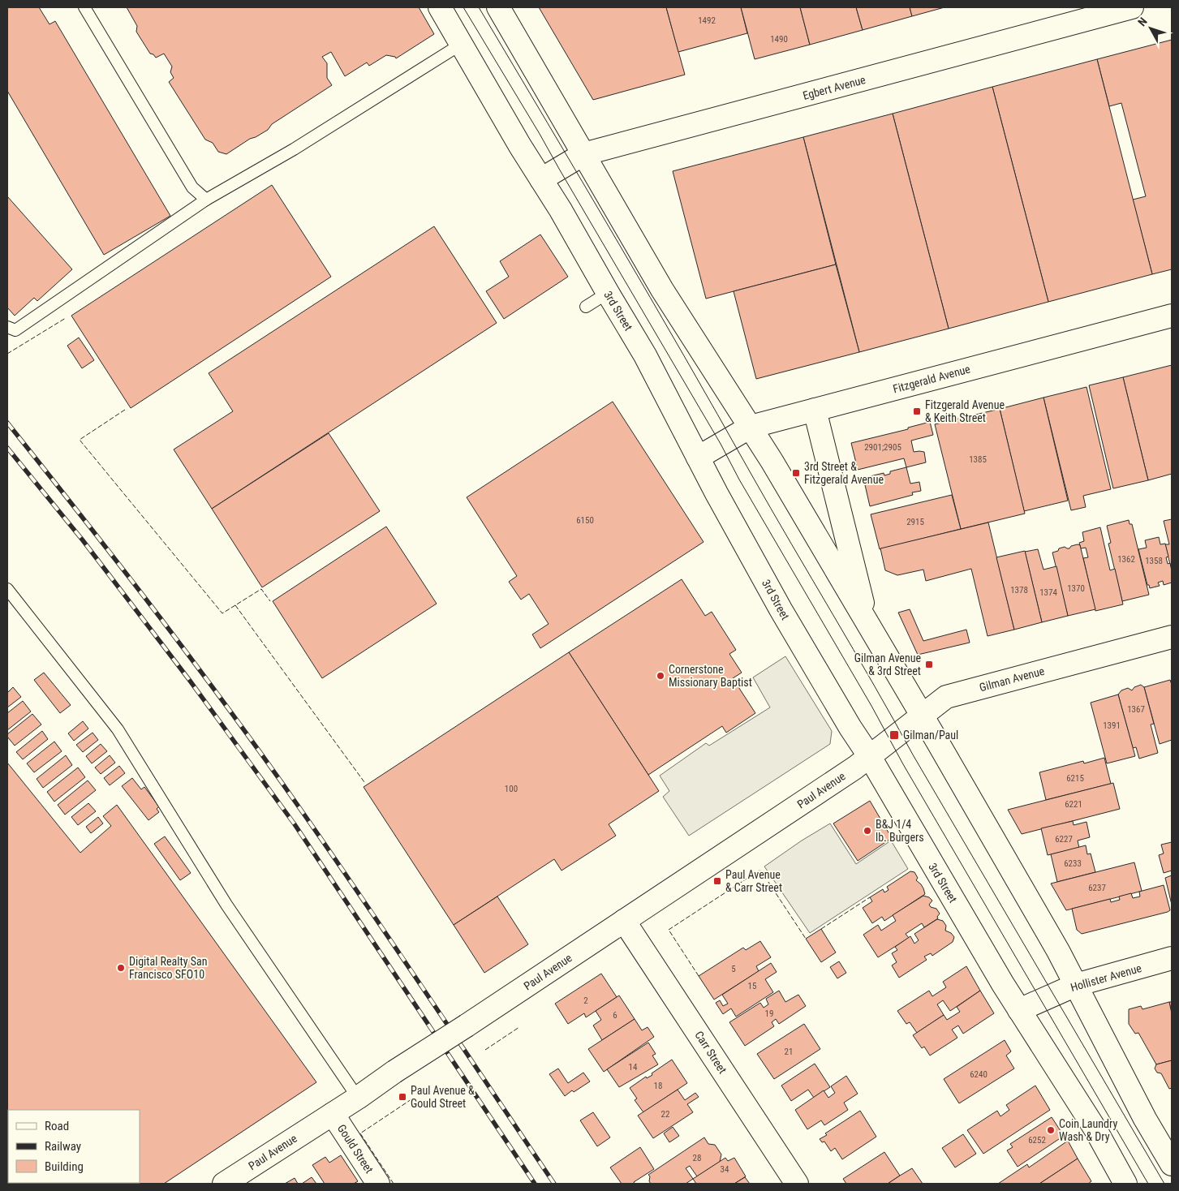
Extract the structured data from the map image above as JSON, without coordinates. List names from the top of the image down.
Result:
{
  "streets": {
    "main road": [
      "Egbert Avenue",
      "3rd Street",
      "Fitzgerald Avenue",
      "Gilman Avenue",
      "Paul Avenue",
      "Hollister Avenue",
      "Carr Street",
      "Gould Street"
    ]
  },
  "crossings": [
    ["Egbert Avenue", "3rd Street"],
    ["3rd Street", "Fitzgerald Avenue"],
    ["3rd Street", "Gilman Avenue"],
    ["3rd Street", "Paul Avenue"],
    ["3rd Street", "Hollister Avenue"],
    ["Gilman Avenue", "Paul Avenue"],
    ["Paul Avenue", "Carr Street"],
    ["Paul Avenue", "Gould Street"]
  ],
  "places": {
    "transit": [
      "Fitzgerald Avenue & Keith Street",
      "3rd Street & Fitzgerald Avenue",
      "Gilman Avenue & 3rd Street",
      "Gilman/Paul",
      "Paul Avenue & Carr Street",
      "Paul Avenue & Gould Street"
    ],
    "other": [
      "Cornerstone Missionary Baptist",
      "B&J 1/4 lb. Burgers",
      "Digital Realty San Francisco SFO10",
      "Coin Laundry Wash & Dry"
    ]
  },
  "house_numbers": [
    "1492",
    "1490",
    "2901;2905",
    "1385",
    "6150",
    "2915",
    "1362",
    "1358",
    "1370",
    "1378",
    "1374",
    "1367",
    "1391",
    "6215",
    "100",
    "6221",
    "6227",
    "6233",
    "6237",
    "5",
    "15",
    "2",
    "19",
    "6",
    "21",
    "14",
    "6240",
    "18",
    "22",
    "6252",
    "28",
    "34"
  ],
  "legend": ["Road", "Railway", "Building"],
  "north": "top left"
}
